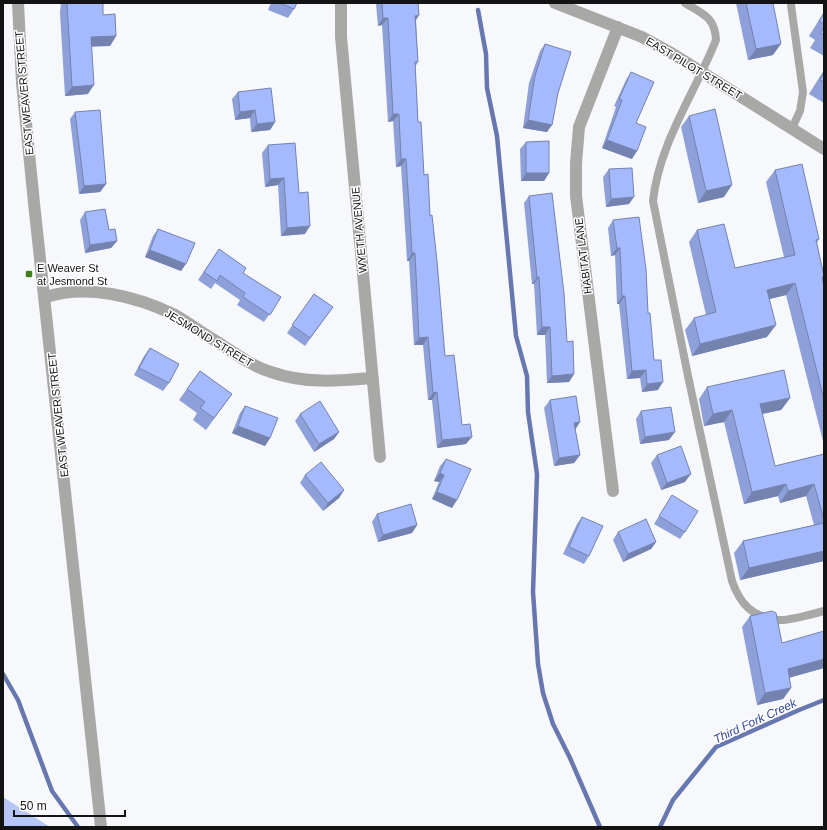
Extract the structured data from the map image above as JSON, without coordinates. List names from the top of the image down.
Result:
{
  "streets": {
    "street": [
      "EAST PILOT STREET",
      "EAST WEAVER STREET",
      "WYETH AVENUE",
      "HABITAT LANE",
      "JESMOND STREET"
    ]
  },
  "crossings": [
    ["EAST PILOT STREET", "HABITAT LANE"],
    ["EAST WEAVER STREET", "JESMOND STREET"],
    ["WYETH AVENUE", "JESMOND STREET"]
  ],
  "water": ["Third Fork Creek"],
  "places": {
    "transit": ["E Weaver St at Jesmond St"]
  },
  "scale_bar": "50 m"
}
